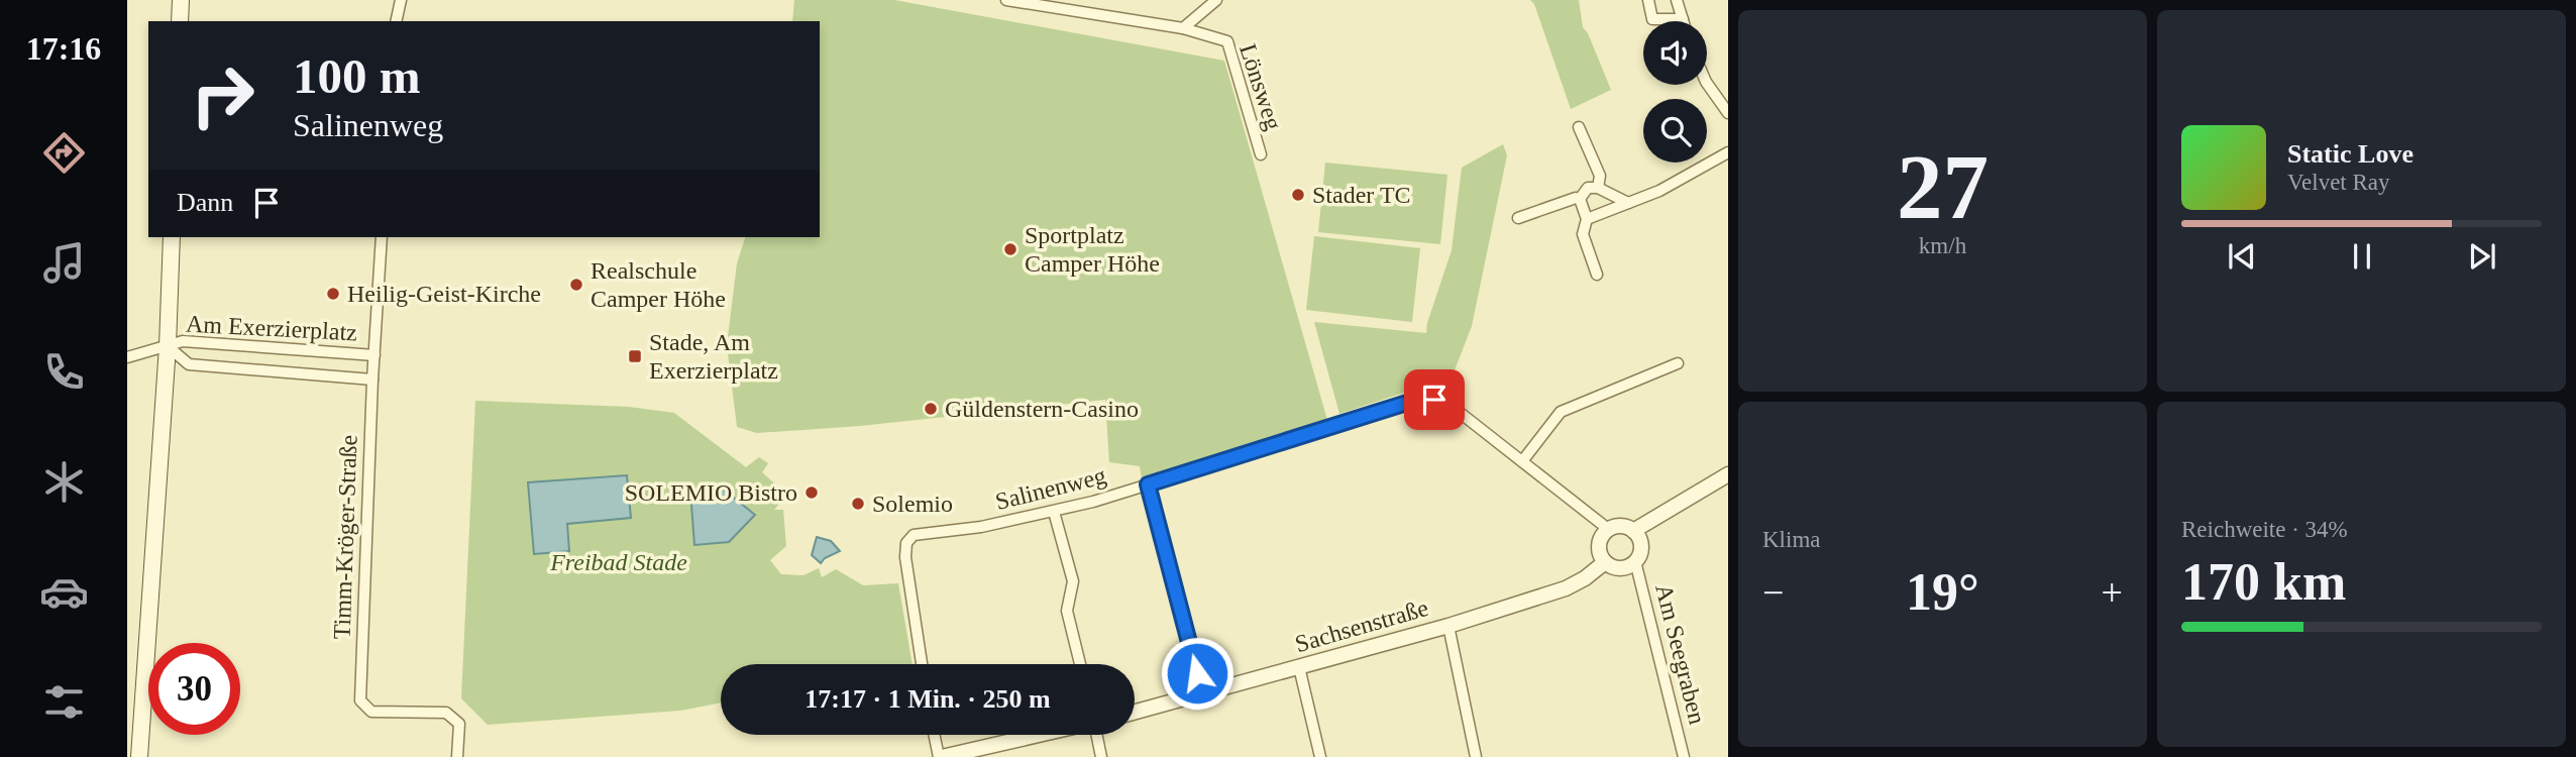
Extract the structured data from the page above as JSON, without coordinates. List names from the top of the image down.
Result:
{
  "streets": {
    "street": [
      "Lönsweg",
      "Am Exerzierplatz",
      "Salinenweg",
      "Timm-Kröger-Straße",
      "Sachsenstraße",
      "Am Seegraben"
    ]
  },
  "crossings": [
    ["Am Exerzierplatz", "Timm-Kröger-Straße"],
    ["Salinenweg", "Sachsenstraße"],
    ["Salinenweg", "Am Seegraben"],
    ["Sachsenstraße", "Am Seegraben"]
  ],
  "parks": ["Freibad Stade"],
  "places": {
    "other": [
      "Stader TC",
      "Sportplatz Camper Höhe",
      "Realschule Camper Höhe",
      "Heilig-Geist-Kirche",
      "Güldenstern-Casino",
      "SOLEMIO Bistro",
      "Solemio"
    ],
    "transit": ["Stade, Am Exerzierplatz"]
  },
  "page": {
    "tabs": "17:16",
    "tile": [
      ["27", "km/h"],
      "Klima",
      ["Reichweite · 34%", "170 km"]
    ],
    "turn": ["100 m", "Salinenweg"],
    "song": ["Static Love", "Velvet Ray"],
    "then": "Dann",
    "heat": ["−", "19°", "+"],
    "limit": "30",
    "trip": "17:17 · 1 Min. · 250 m"
  }
}
